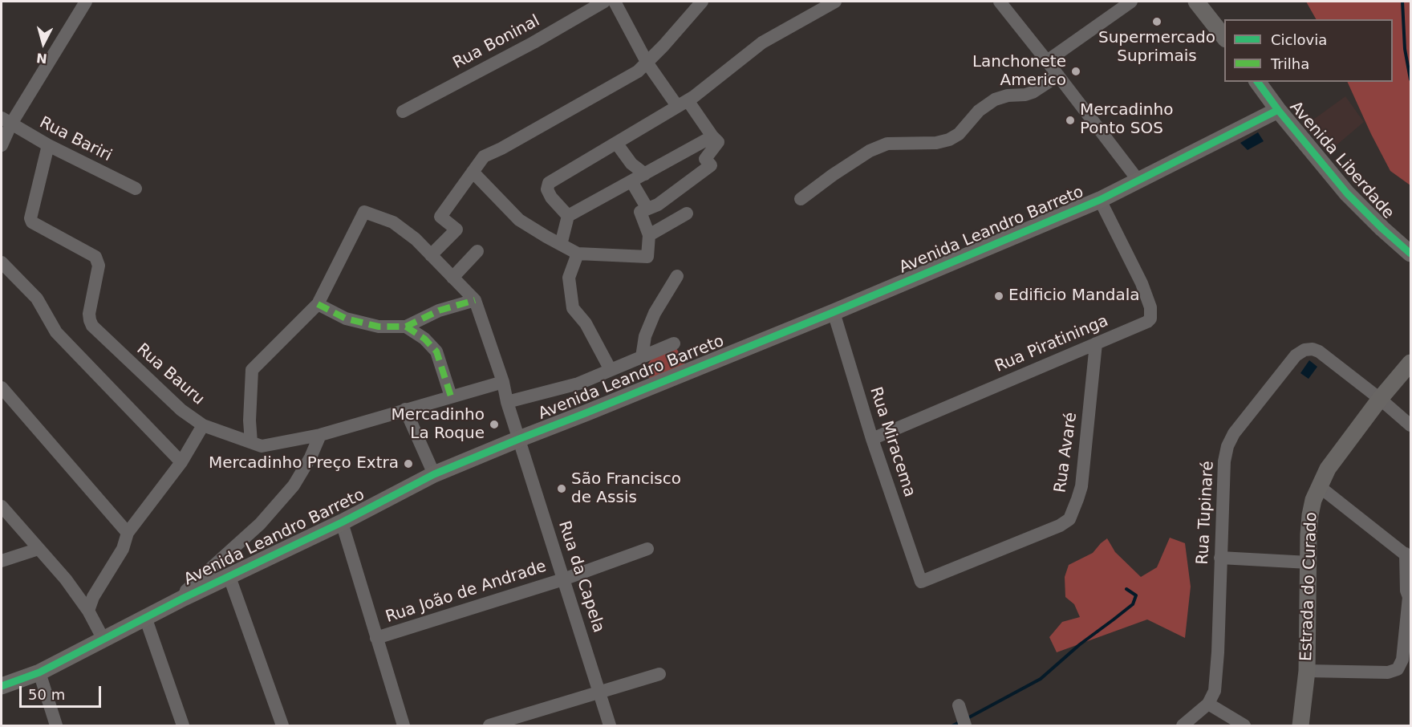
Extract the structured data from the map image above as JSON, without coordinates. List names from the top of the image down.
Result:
{
  "streets": {
    "main road": ["Avenida Liberdade", "Avenida Leandro Barreto", "Estrada do Curado"],
    "street": [
      "Rua Boninal",
      "Rua Bariri",
      "Rua Piratininga",
      "Rua Bauru",
      "Rua Miracema",
      "Rua Avaré",
      "Rua Tupinaré",
      "Rua da Capela",
      "Rua João de Andrade"
    ]
  },
  "crossings": [
    ["Rua Bariri", "Rua Bauru"],
    ["Avenida Liberdade", "Avenida Leandro Barreto"],
    ["Avenida Leandro Barreto", "Rua Piratininga"],
    ["Avenida Leandro Barreto", "Rua Miracema"],
    ["Avenida Leandro Barreto", "Rua da Capela"],
    ["Rua Piratininga", "Rua Miracema"],
    ["Rua Piratininga", "Rua Avaré"],
    ["Rua Bauru", "Rua da Capela"],
    ["Rua Miracema", "Rua Avaré"],
    ["Rua Tupinaré", "Estrada do Curado"],
    ["Rua da Capela", "Rua João de Andrade"]
  ],
  "places": [
    "Supermercado Suprimais",
    "Lanchonete Americo",
    "Mercadinho Ponto SOS",
    "Edificio Mandala",
    "Mercadinho La Roque",
    "Mercadinho Preço Extra",
    "São Francisco de Assis"
  ],
  "legend": ["Ciclovia", "Trilha"],
  "scale_bar": "50 m",
  "north": "bottom"
}
